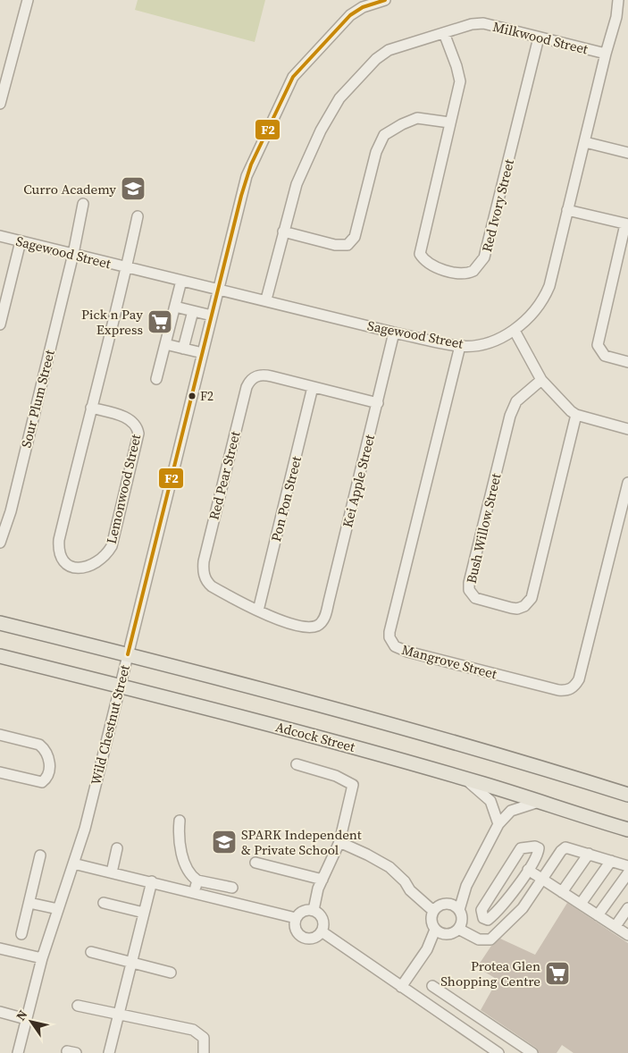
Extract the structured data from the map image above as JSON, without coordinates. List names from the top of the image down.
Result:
{
  "streets": {
    "main road": ["Adcock Street"],
    "street": [
      "Milkwood Street",
      "Red Ivory Street",
      "Sagewood Street",
      "Sour Plum Street",
      "Red Pear Street",
      "Kei Apple Street",
      "Lemonwood Street",
      "Pon Pon Street",
      "Bush Willow Street",
      "Mangrove Street",
      "Wild Chestnut Street"
    ]
  },
  "crossings": [
    ["Milkwood Street", "Red Ivory Street"],
    ["Milkwood Street", "Sagewood Street"],
    ["Sagewood Street", "Sour Plum Street"],
    ["Sagewood Street", "Kei Apple Street"],
    ["Sagewood Street", "Lemonwood Street"],
    ["Sagewood Street", "Mangrove Street"],
    ["Sagewood Street", "Wild Chestnut Street"],
    ["Red Pear Street", "Kei Apple Street"],
    ["Red Pear Street", "Pon Pon Street"],
    ["Wild Chestnut Street", "Adcock Street"]
  ],
  "places": {
    "school or university": ["Curro Academy", "SPARK Independent & Private School"],
    "supermarket": ["Pick n Pay Express", "Protea Glen Shopping Centre"],
    "other": ["F2"]
  },
  "lines": ["transit line F2"],
  "north": "top left"
}
